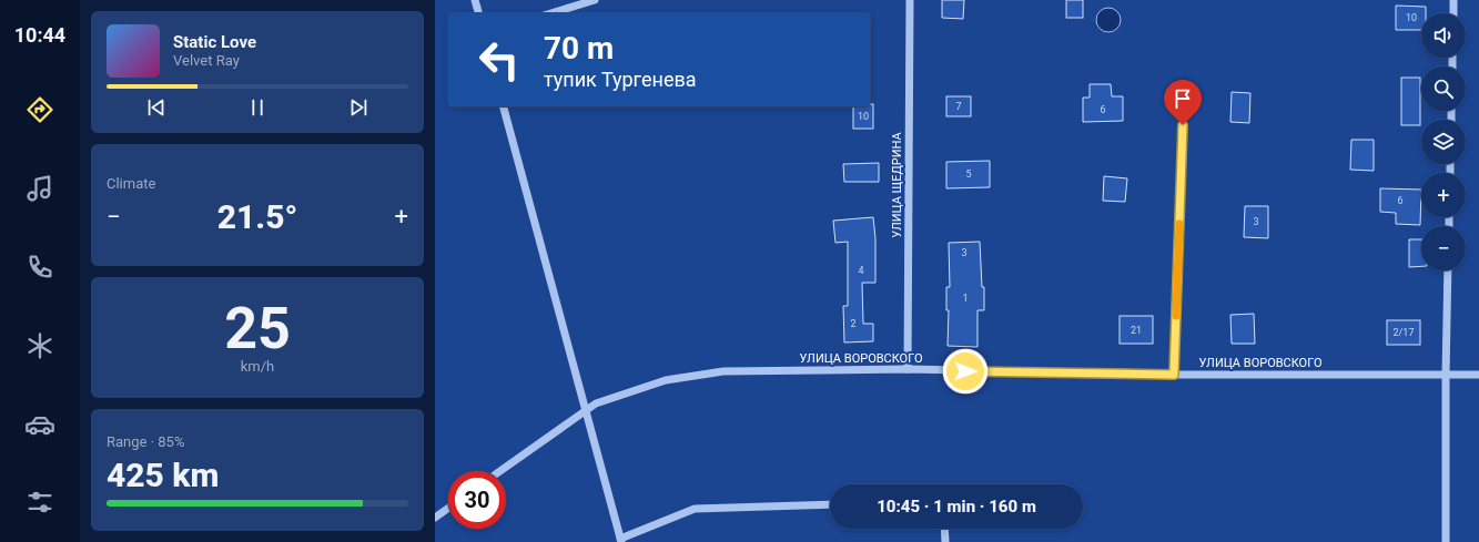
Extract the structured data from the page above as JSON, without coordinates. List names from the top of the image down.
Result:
{
  "streets": {
    "street": ["УЛИЦА ЩЕДРИНА", "УЛИЦА ВОРОВСКОГО"]
  },
  "crossings": [
    ["УЛИЦА ЩЕДРИНА", "УЛИЦА ВОРОВСКОГО"]
  ],
  "house_numbers": [
    "10",
    "7",
    "6",
    "10",
    "5",
    "6",
    "3",
    "3",
    "4",
    "1",
    "2",
    "21",
    "2/17"
  ],
  "page": {
    "tabs": "10:44",
    "map_buttons": ["+", "−"],
    "turn": ["70 m", "тупик Тургенева"],
    "song": ["Static Love", "Velvet Ray"],
    "tile": [
      "Climate",
      ["25", "km/h"],
      ["Range · 85%", "425 km"]
    ],
    "heat": ["−", "21.5°", "+"],
    "limit": "30",
    "trip": "10:45 · 1 min · 160 m"
  }
}
